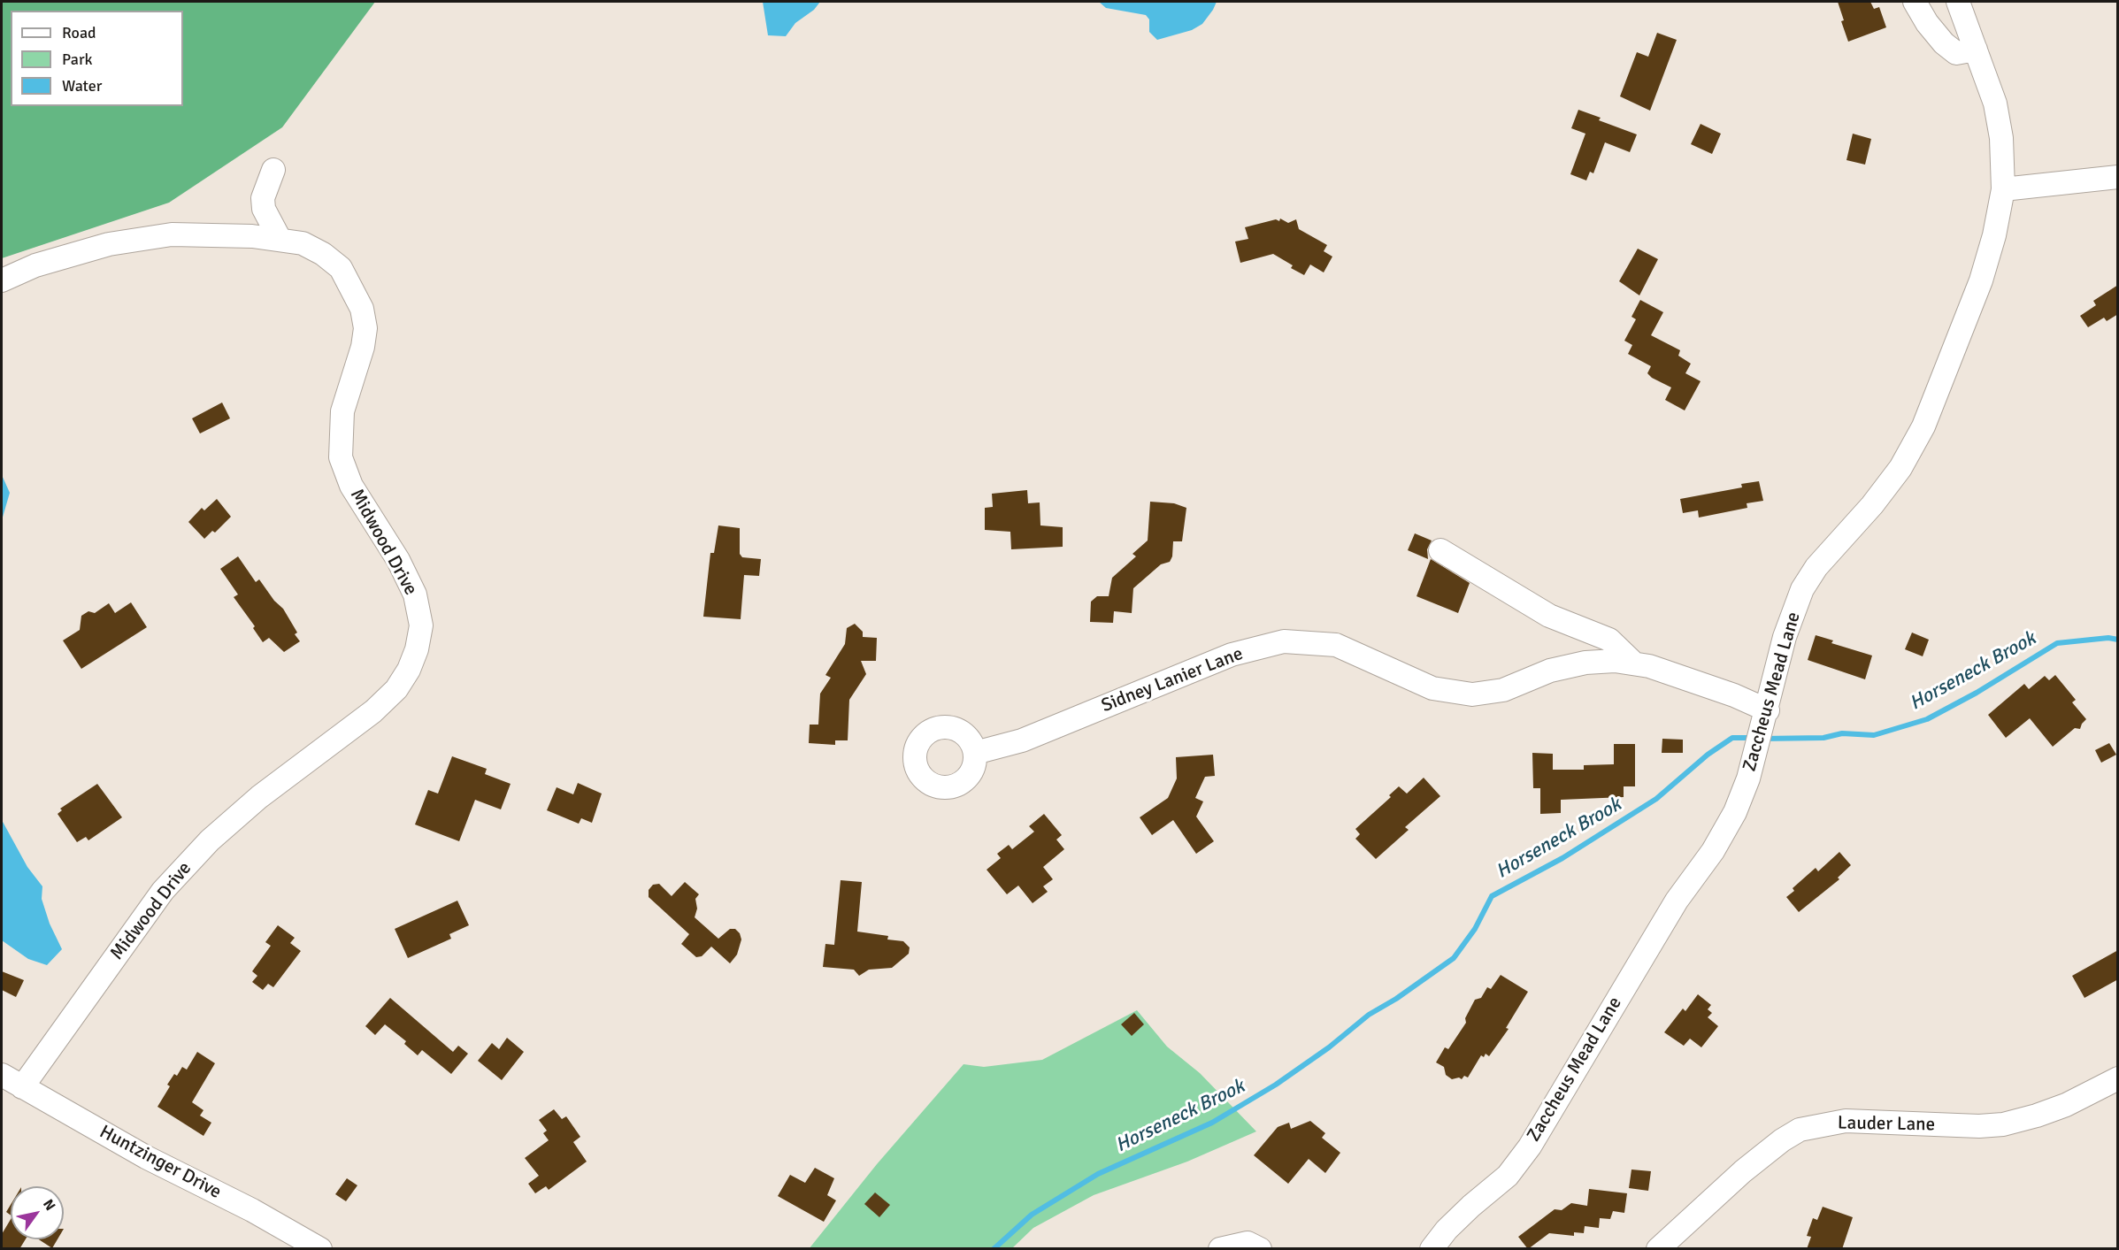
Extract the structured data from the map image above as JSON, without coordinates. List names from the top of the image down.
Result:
{
  "streets": {
    "street": [
      "Midwood Drive",
      "Sidney Lanier Lane",
      "Zaccheus Mead Lane",
      "Lauder Lane",
      "Huntzinger Drive"
    ]
  },
  "crossings": [
    ["Midwood Drive", "Huntzinger Drive"],
    ["Sidney Lanier Lane", "Zaccheus Mead Lane"]
  ],
  "water": ["Horseneck Brook"],
  "legend": ["Road", "Park", "Water"],
  "north": "top right"
}
